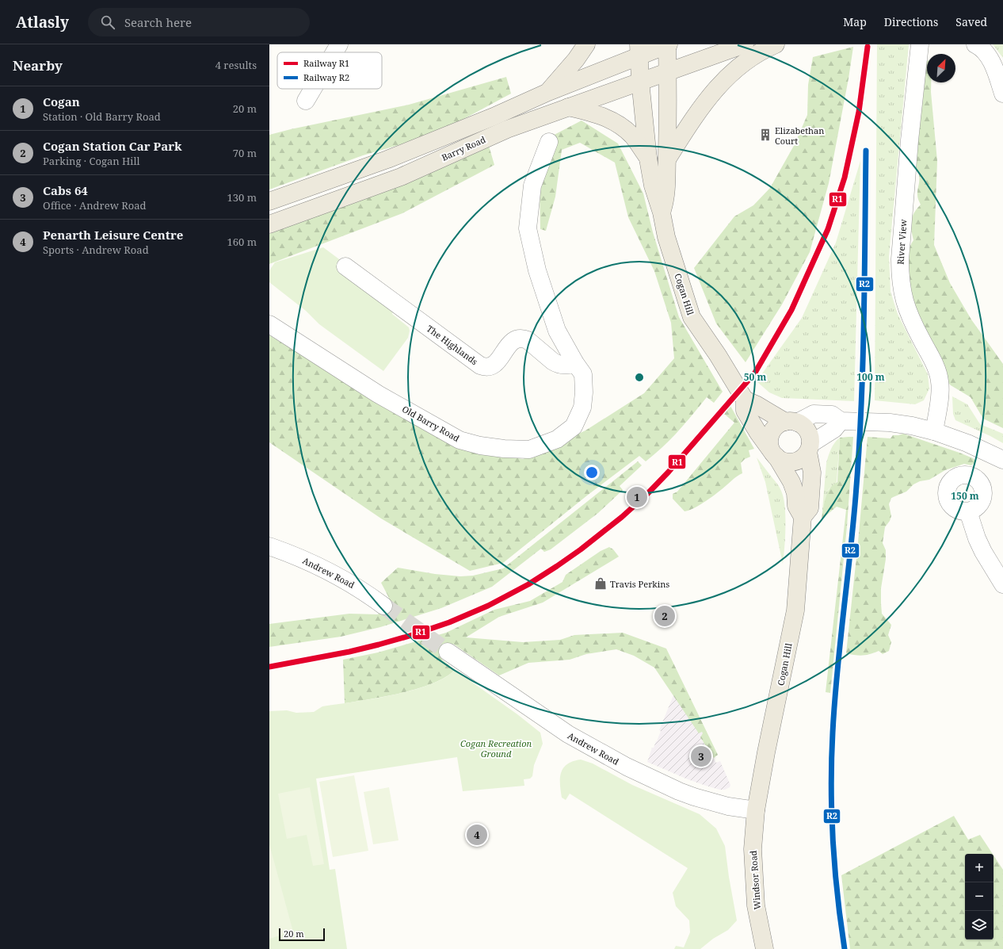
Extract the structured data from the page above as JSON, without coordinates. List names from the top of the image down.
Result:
{
  "streets": {
    "main road": ["Barry Road", "Cogan Hill", "Windsor Road"],
    "street": [
      "River View",
      "The Highlands",
      "Old Barry Road",
      "Andrew Road"
    ]
  },
  "crossings": [
    ["Barry Road", "Cogan Hill"],
    ["Cogan Hill", "Andrew Road"],
    ["Cogan Hill", "Windsor Road"],
    ["The Highlands", "Old Barry Road"],
    ["Andrew Road", "Windsor Road"]
  ],
  "parks": ["Cogan Recreation Ground"],
  "places": {
    "building": ["Elizabethan Court"],
    "shop": ["Travis Perkins"]
  },
  "lines": ["rail line R1", "rail line R2"],
  "legend": ["Railway R1", "Railway R2"],
  "scale_bar": "20 m",
  "north": "top right",
  "page": {
    "header": "Atlasly",
    "search": "Search here",
    "nav": ["Map", "Directions", "Saved"],
    "heading": ["Nearby", "4 results"],
    "list": [
      {
        "mark": "1",
        "name": "Cogan",
        "note": "Station · Old Barry Road",
        "value": "20 m"
      },
      {
        "mark": "2",
        "name": "Cogan Station Car Park",
        "note": "Parking · Cogan Hill",
        "value": "70 m"
      },
      {
        "mark": "3",
        "name": "Cabs 64",
        "note": "Office · Andrew Road",
        "value": "130 m"
      },
      {
        "mark": "4",
        "name": "Penarth Leisure Centre",
        "note": "Sports · Andrew Road",
        "value": "160 m"
      }
    ],
    "pins": [
      "1",
      "2",
      "3",
      "4"
    ],
    "map_buttons": ["+", "−"],
    "scale": "20 m"
  },
  "rings": ["50 m", "100 m", "150 m"]
}
